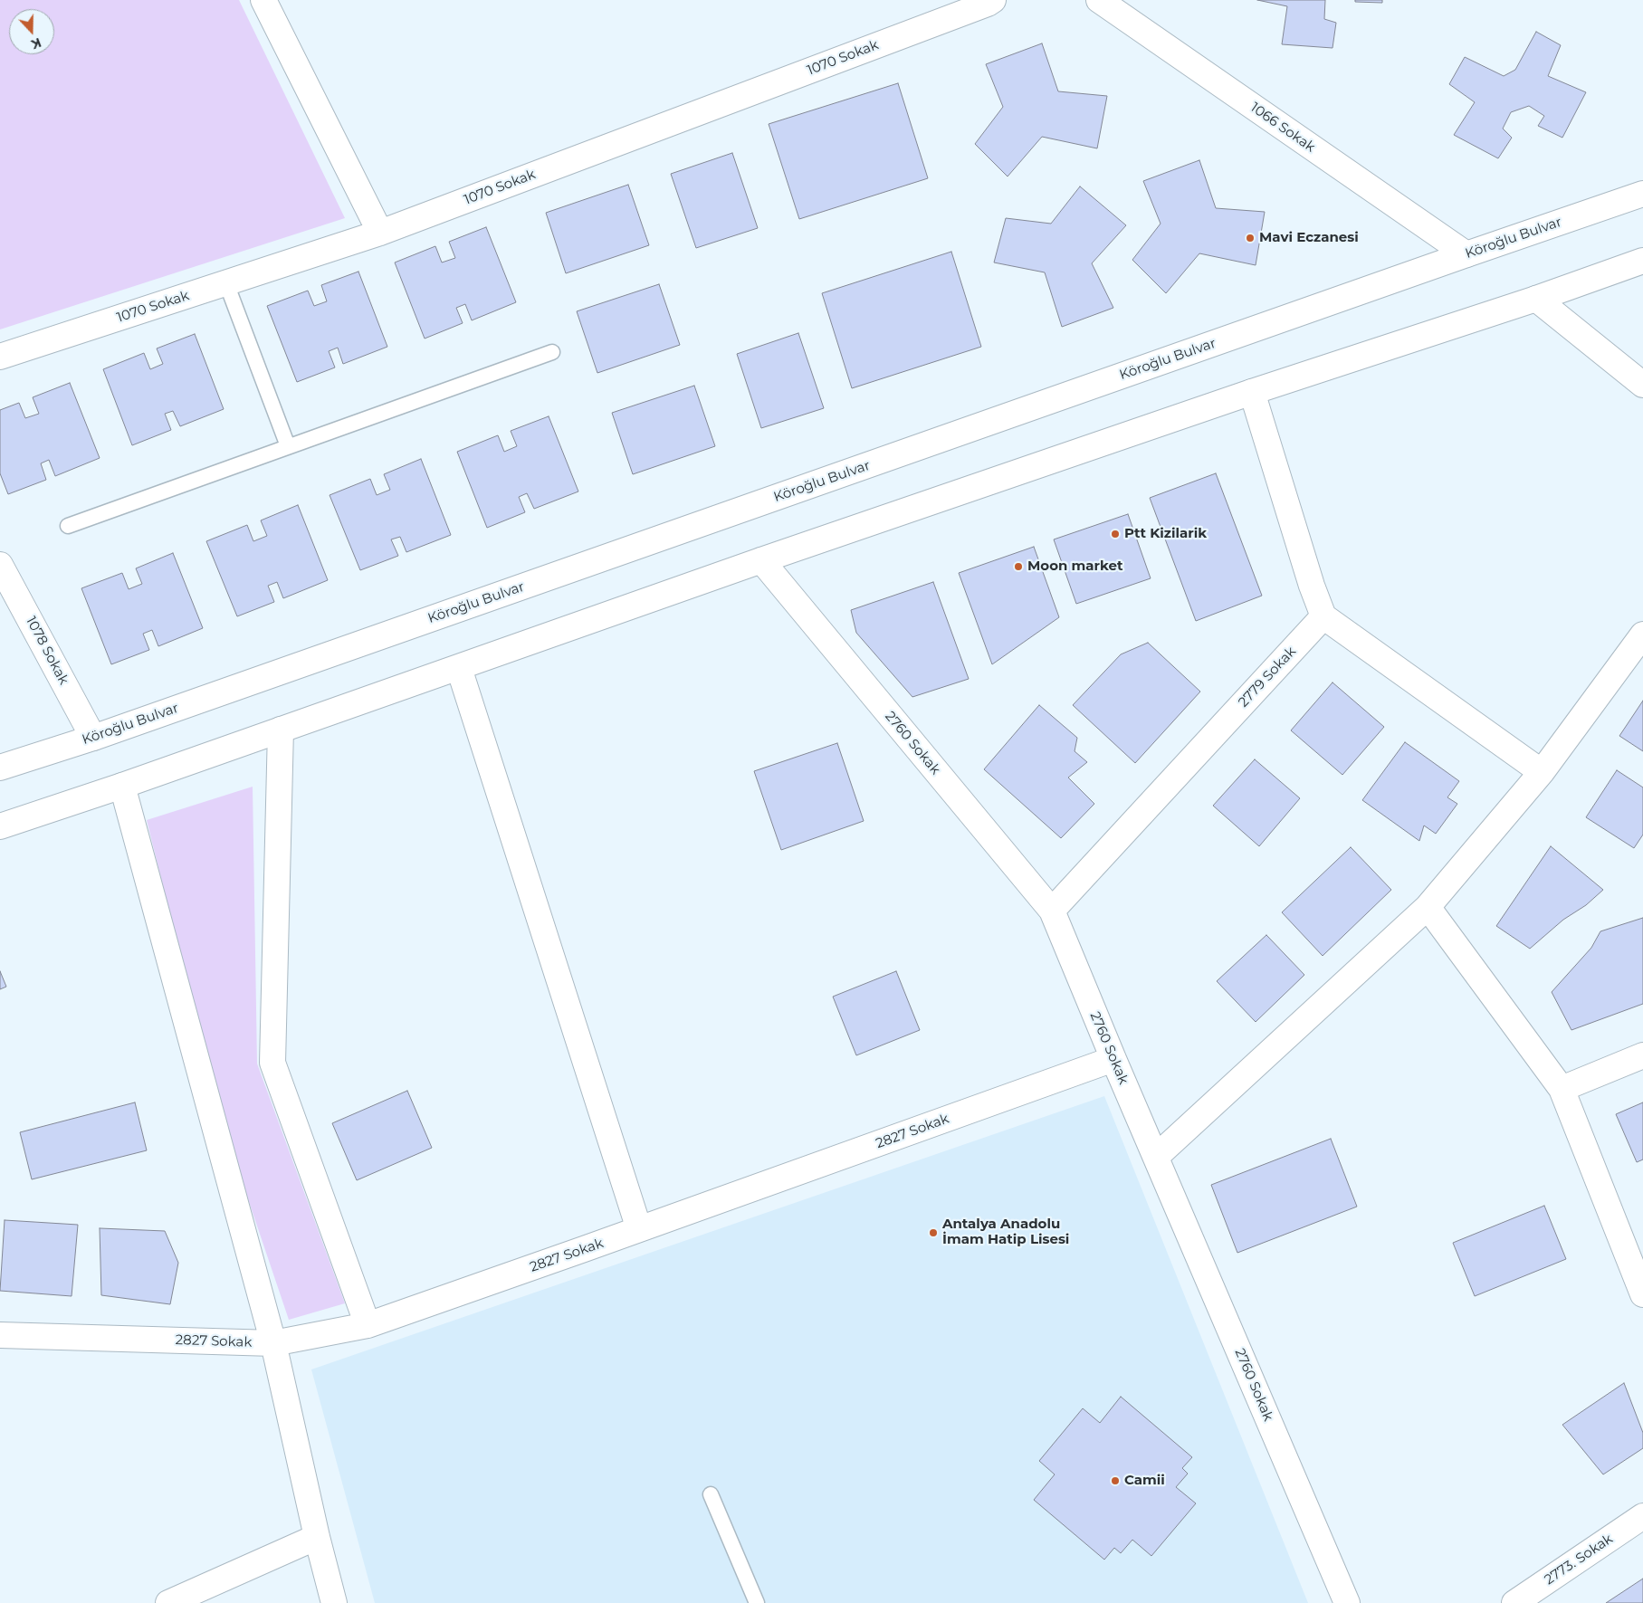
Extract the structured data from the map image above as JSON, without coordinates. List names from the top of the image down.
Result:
{
  "streets": {
    "street": [
      "1070 Sokak",
      "1066 Sokak",
      "Köroğlu Bulvar",
      "1078 Sokak",
      "2779 Sokak",
      "2760 Sokak",
      "2827 Sokak",
      "2773. Sokak"
    ]
  },
  "crossings": [
    ["1066 Sokak", "Köroğlu Bulvar"],
    ["Köroğlu Bulvar", "1078 Sokak"],
    ["2779 Sokak", "2760 Sokak"],
    ["2760 Sokak", "2827 Sokak"]
  ],
  "places": [
    "Mavi Eczanesi",
    "Ptt Kizilarik",
    "Moon market",
    "Antalya Anadolu İmam Hatip Lisesi",
    "Camii"
  ],
  "north": "bottom"
}
